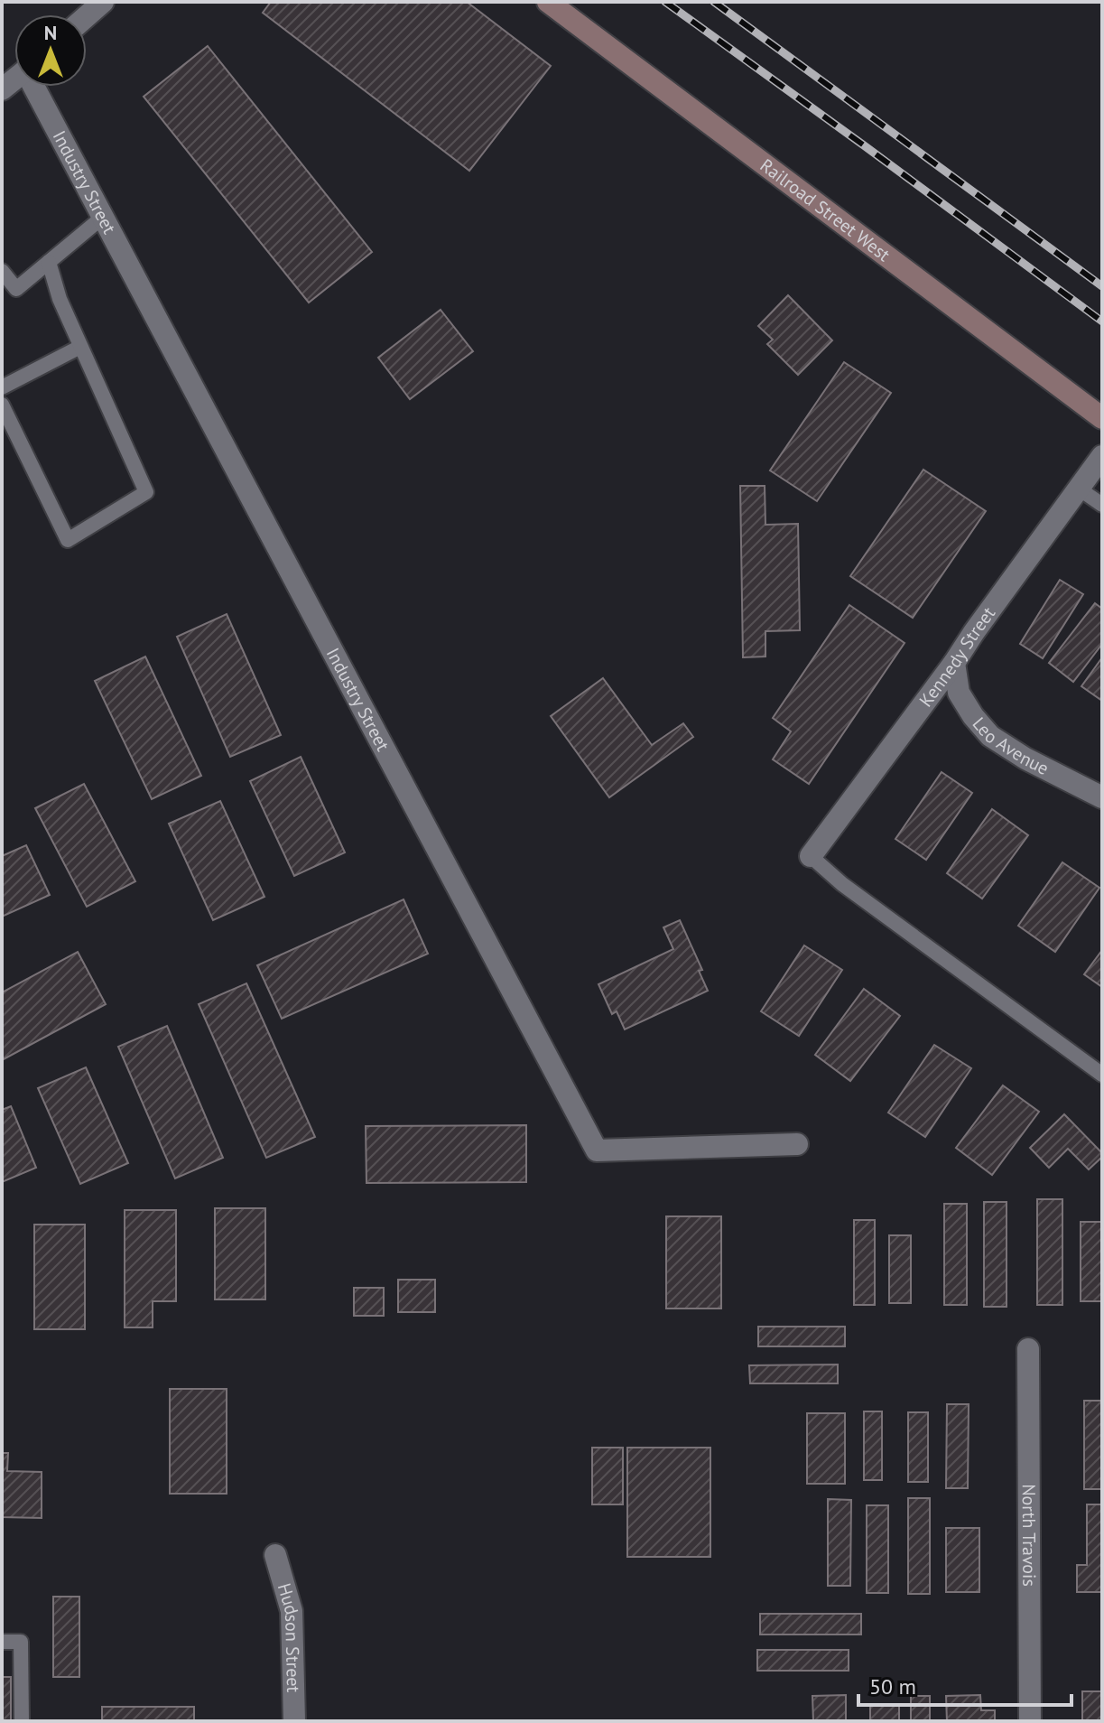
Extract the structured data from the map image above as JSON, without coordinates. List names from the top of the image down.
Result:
{
  "streets": {
    "street": [
      "Industry Street",
      "Railroad Street West",
      "Kennedy Street",
      "Leo Avenue",
      "North Travois",
      "Hudson Street"
    ]
  },
  "crossings": [
    ["Kennedy Street", "Leo Avenue"]
  ],
  "scale_bar": "50 m",
  "north": "top"
}
